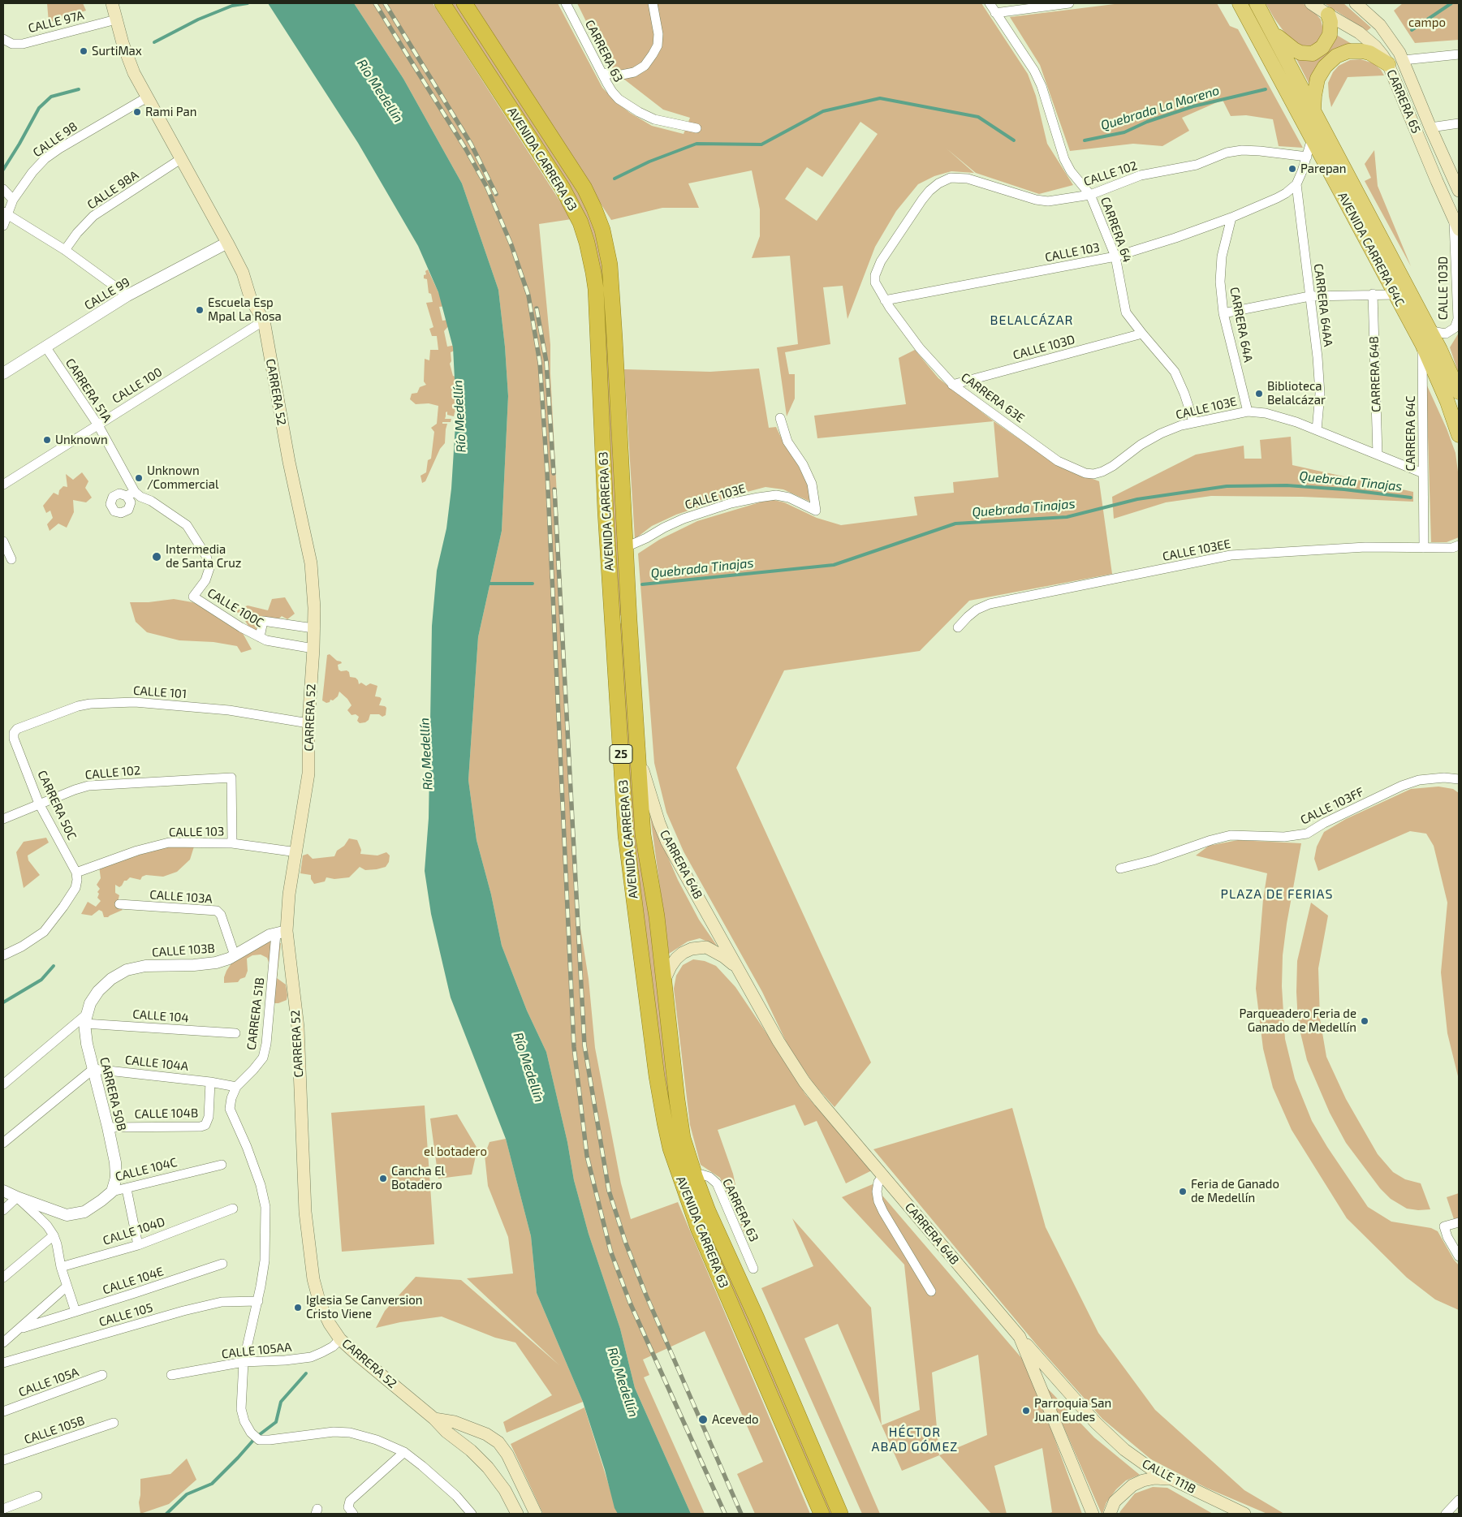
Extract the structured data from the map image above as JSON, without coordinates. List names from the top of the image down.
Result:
{
  "streets": {
    "highway": ["AVENIDA CARRERA 63", "25"],
    "main road": [
      "CARRERA 65",
      "AVENIDA CARRERA 64C",
      "CARRERA 64B",
      "CARRERA 52",
      "CALLE 111B"
    ],
    "street": [
      "CALLE 97A",
      "CARRERA 63",
      "CALLE 98",
      "CALLE 102",
      "CALLE 98A",
      "CARRERA 64",
      "CALLE 103",
      "CALLE 103D",
      "CALLE 99",
      "CARRERA 64AA",
      "CARRERA 64A",
      "CALLE 100",
      "CARRERA 51A",
      "CARRERA 63E",
      "CALLE 103E",
      "CARRERA 64C",
      "CALLE 103EE",
      "CALLE 100C",
      "CALLE 101",
      "CARRERA 50C",
      "CALLE 103FF",
      "CALLE 103A",
      "CALLE 103B",
      "CARRERA 51B",
      "CALLE 104",
      "CALLE 104A",
      "CARRERA 50B",
      "CALLE 104B",
      "CALLE 104C",
      "CALLE 104D",
      "CALLE 104E",
      "CALLE 105",
      "CALLE 105AA",
      "CALLE 105A",
      "CALLE 105B"
    ]
  },
  "crossings": [
    ["CALLE 97A", "CARRERA 52"],
    ["CARRERA 63", "AVENIDA CARRERA 63"],
    ["CARRERA 65", "CALLE 103D"],
    ["CALLE 98", "CARRERA 52"],
    ["AVENIDA CARRERA 63", "CARRERA 64B"],
    ["AVENIDA CARRERA 63", "CALLE 103E"],
    ["CALLE 102", "CARRERA 64"],
    ["CALLE 102", "CALLE 103"],
    ["CALLE 102", "CARRERA 63E"],
    ["CALLE 102", "CARRERA 50C"],
    ["CALLE 98A", "CARRERA 52"],
    ["CARRERA 64", "CALLE 103"],
    ["CARRERA 64", "CALLE 103D"],
    ["CARRERA 64", "CALLE 103E"],
    ["AVENIDA CARRERA 64C", "CALLE 103D"],
    ["AVENIDA CARRERA 64C", "CARRERA 64C"],
    ["CALLE 103", "CARRERA 64AA"],
    ["CALLE 103", "CARRERA 64A"],
    ["CALLE 103", "CARRERA 52"],
    ["CALLE 103", "CARRERA 63E"],
    ["CALLE 103", "CARRERA 50C"],
    ["CALLE 103D", "CARRERA 63E"],
    ["CALLE 99", "CARRERA 51A"],
    ["CALLE 99", "CARRERA 52"],
    ["CARRERA 64AA", "CALLE 103E"],
    ["CARRERA 64A", "CALLE 103E"],
    ["CARRERA 64B", "CALLE 103E"],
    ["CARRERA 64B", "CALLE 111B"],
    ["CALLE 100", "CARRERA 51A"],
    ["CALLE 100", "CARRERA 52"],
    ["CARRERA 51A", "CALLE 100C"],
    ["CARRERA 52", "CALLE 100C"],
    ["CARRERA 52", "CALLE 101"],
    ["CARRERA 52", "CALLE 103B"],
    ["CARRERA 52", "CARRERA 51B"],
    ["CARRERA 52", "CALLE 105AA"],
    ["CARRERA 63E", "CALLE 103E"],
    ["CALLE 103E", "CARRERA 64C"],
    ["CARRERA 64C", "CALLE 103EE"],
    ["CALLE 101", "CARRERA 50C"],
    ["CALLE 103A", "CALLE 103B"],
    ["CALLE 103B", "CARRERA 51B"],
    ["CALLE 103B", "CARRERA 50B"],
    ["CARRERA 51B", "CALLE 104A"],
    ["CALLE 104", "CARRERA 50B"],
    ["CALLE 104A", "CARRERA 50B"],
    ["CALLE 104A", "CALLE 104B"],
    ["CARRERA 50B", "CALLE 104B"],
    ["CARRERA 50B", "CALLE 104C"]
  ],
  "districts": ["BELALCÁZAR", "PLAZA DE FERIAS", "HÉCTOR ABAD GÓMEZ"],
  "water": ["Río Medellín", "Quebrada La Moreno", "Quebrada Tinajas"],
  "parks": ["campo", "el botadero"],
  "places": [
    "SurtiMax",
    "Rami Pan",
    "Parepan",
    "Escuela Esp Mpal La Rosa",
    "Biblioteca Belalcázar",
    "Unknown",
    "Unknown /Commercial",
    "Intermedia de Santa Cruz",
    "Parqueadero Feria de Ganado de Medellín",
    "Cancha El Botadero",
    "Feria de Ganado de Medellín",
    "Iglesia Se Canversion Cristo Viene",
    "Parroquia San Juan Eudes",
    "Acevedo"
  ]
}
